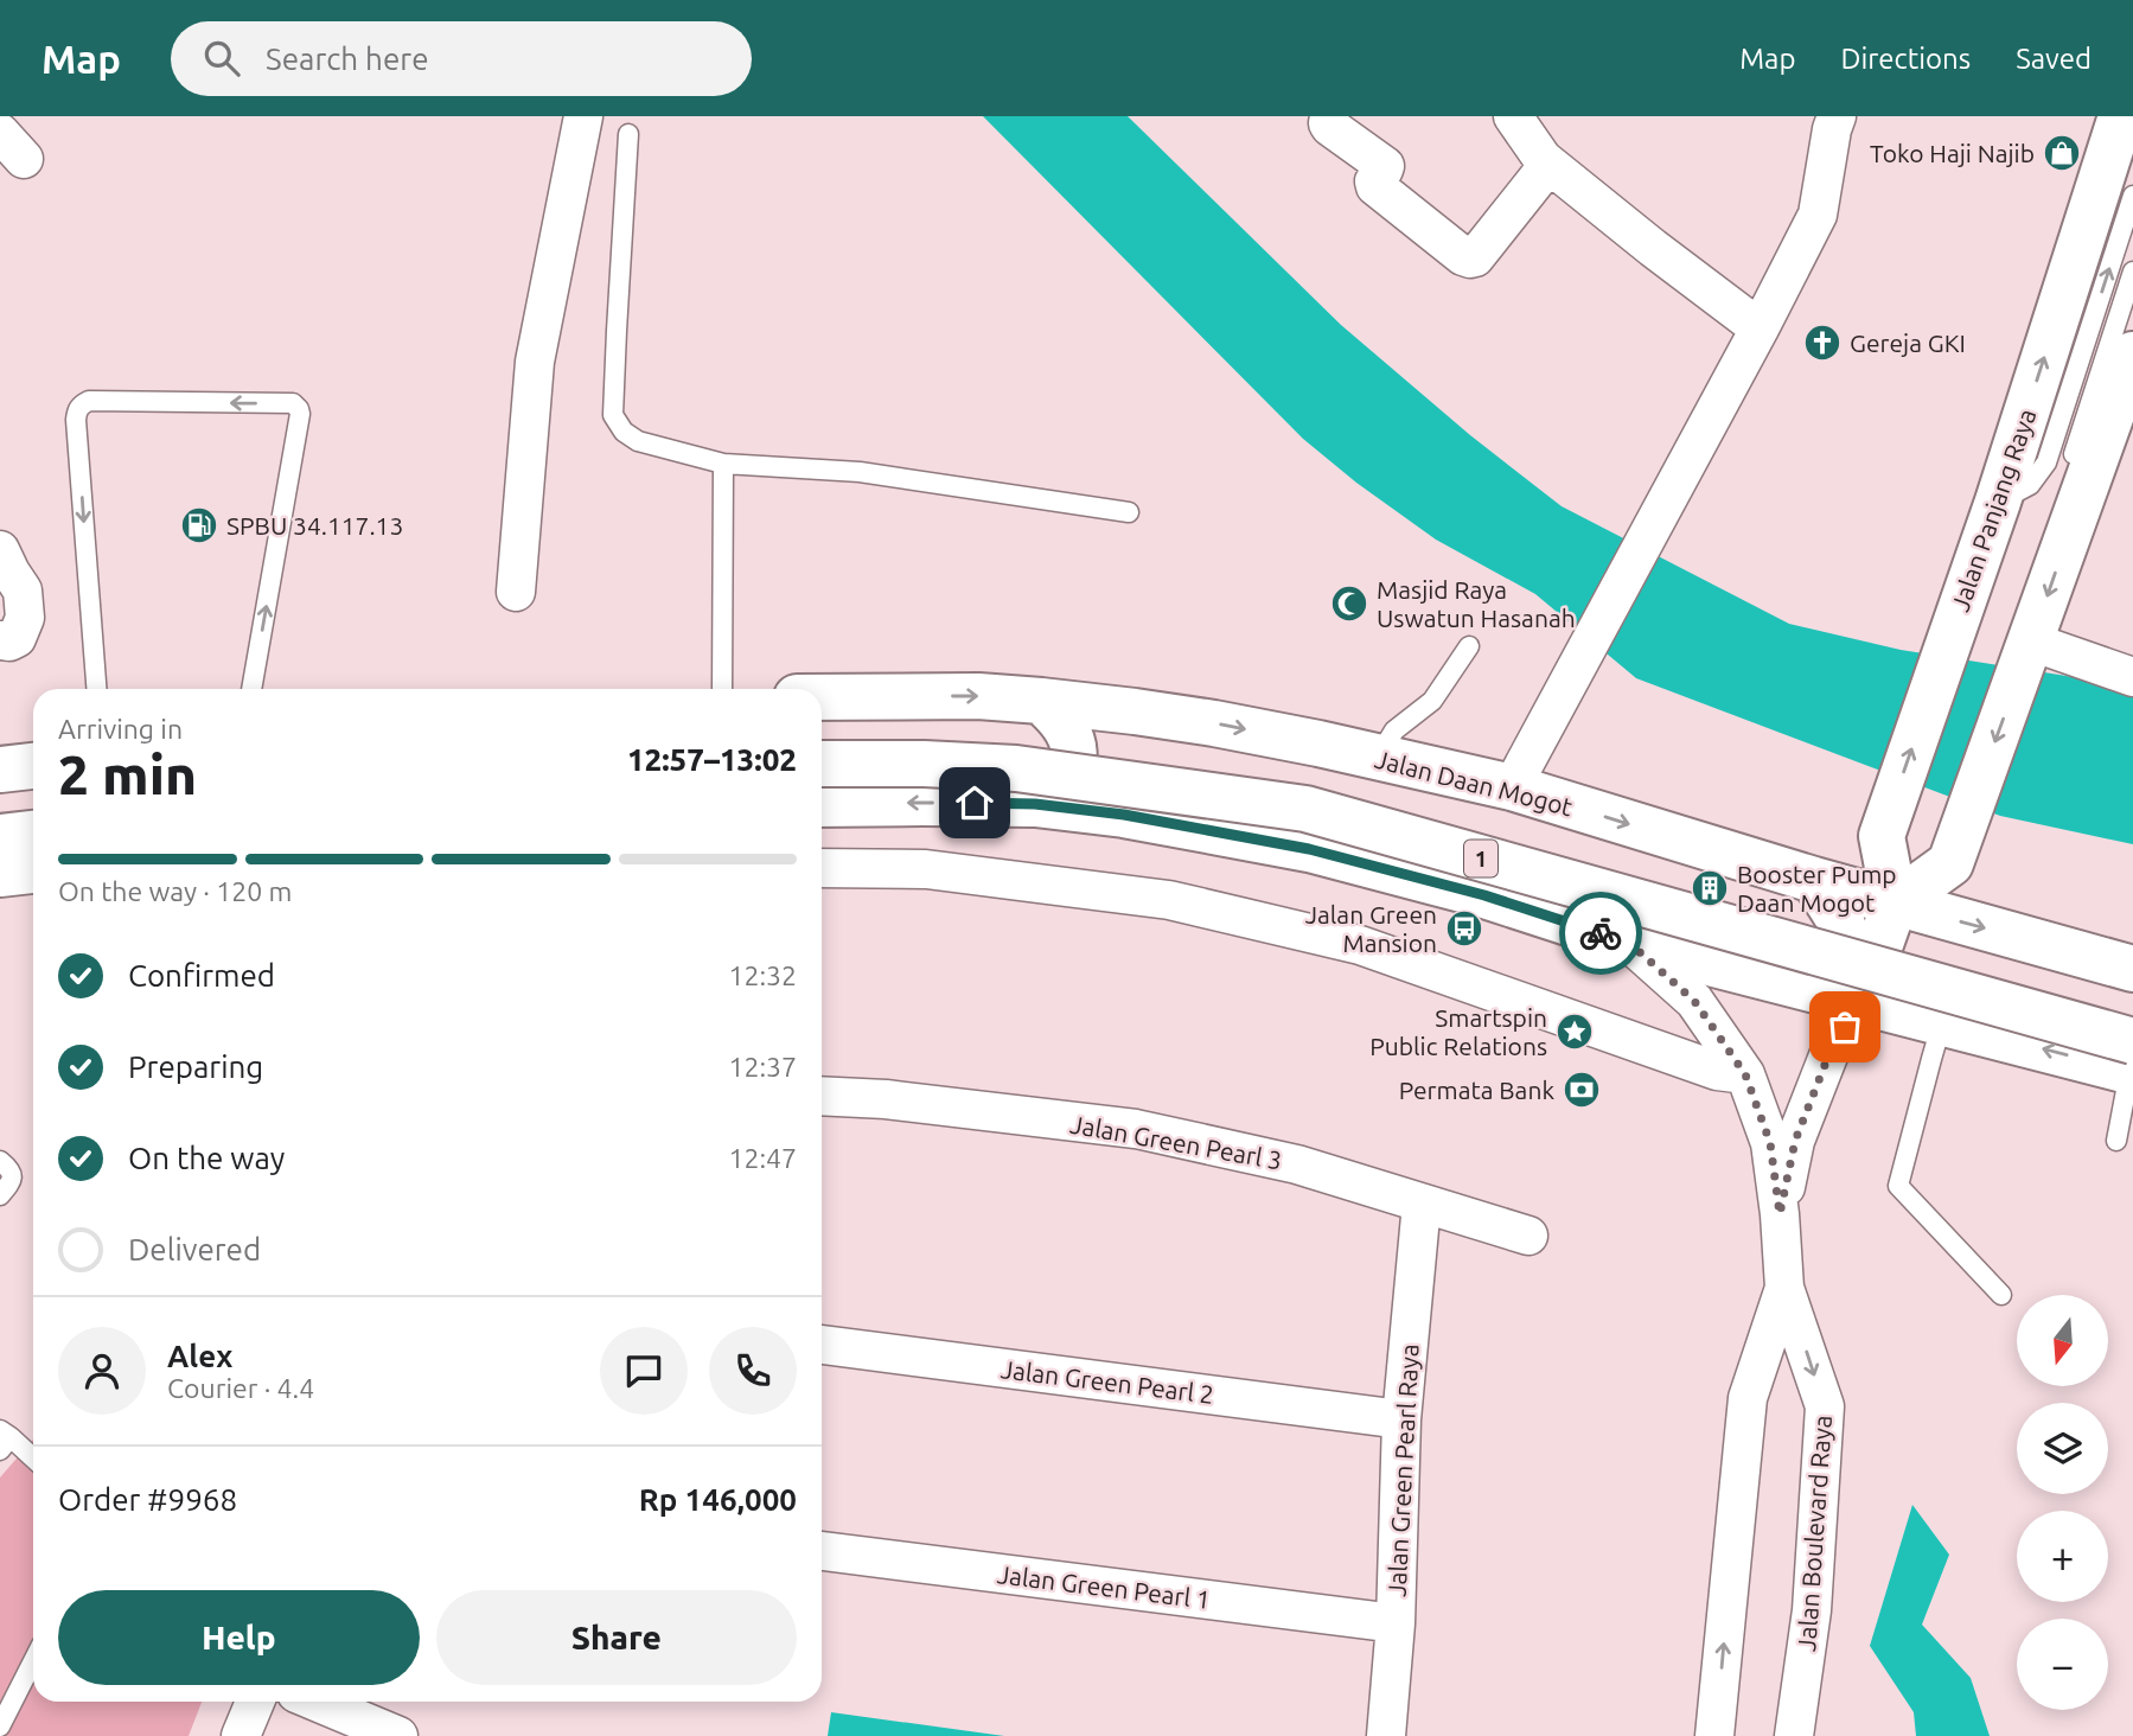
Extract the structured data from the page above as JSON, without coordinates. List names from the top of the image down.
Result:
{
  "streets": {
    "main road": ["Jalan Panjang Raya", "Jalan Daan Mogot", "1"],
    "street": [
      "Jalan Green Pearl 3",
      "Jalan Green Pearl 2",
      "Jalan Green Pearl Raya",
      "Jalan Boulevard Raya",
      "Jalan Green Pearl 1"
    ]
  },
  "crossings": [
    ["Jalan Panjang Raya", "Jalan Daan Mogot"],
    ["1", "Jalan Boulevard Raya"],
    ["Jalan Green Pearl 3", "Jalan Green Pearl Raya"],
    ["Jalan Green Pearl 2", "Jalan Green Pearl Raya"],
    ["Jalan Green Pearl Raya", "Jalan Green Pearl 1"]
  ],
  "places": {
    "shop": ["Toko Haji Najib"],
    "church": ["Gereja GKI"],
    "fuel station": ["SPBU 34.117.13"],
    "mosque": ["Masjid Raya Uswatun Hasanah"],
    "building": ["Booster Pump Daan Mogot"],
    "bus stop": ["Jalan Green Mansion"],
    "place": ["Smartspin Public Relations"],
    "bank": ["Permata Bank"]
  },
  "north": "bottom",
  "page": {
    "header": "Map",
    "search": "Search here",
    "nav": ["Map", "Directions", "Saved"],
    "heading": ["2 min", "Arriving in", "12:57–13:02"],
    "panel": [
      "Alex",
      "Courier · 4.4",
      "Order #9968",
      "Rp 146,000"
    ],
    "bar": "On the way · 120 m",
    "list": [
      ["Confirmed", "12:32"],
      ["Preparing", "12:37"],
      ["On the way", "12:47"],
      "Delivered"
    ],
    "map_buttons": ["+", "−"],
    "buttons": ["Help", "Share"]
  }
}
